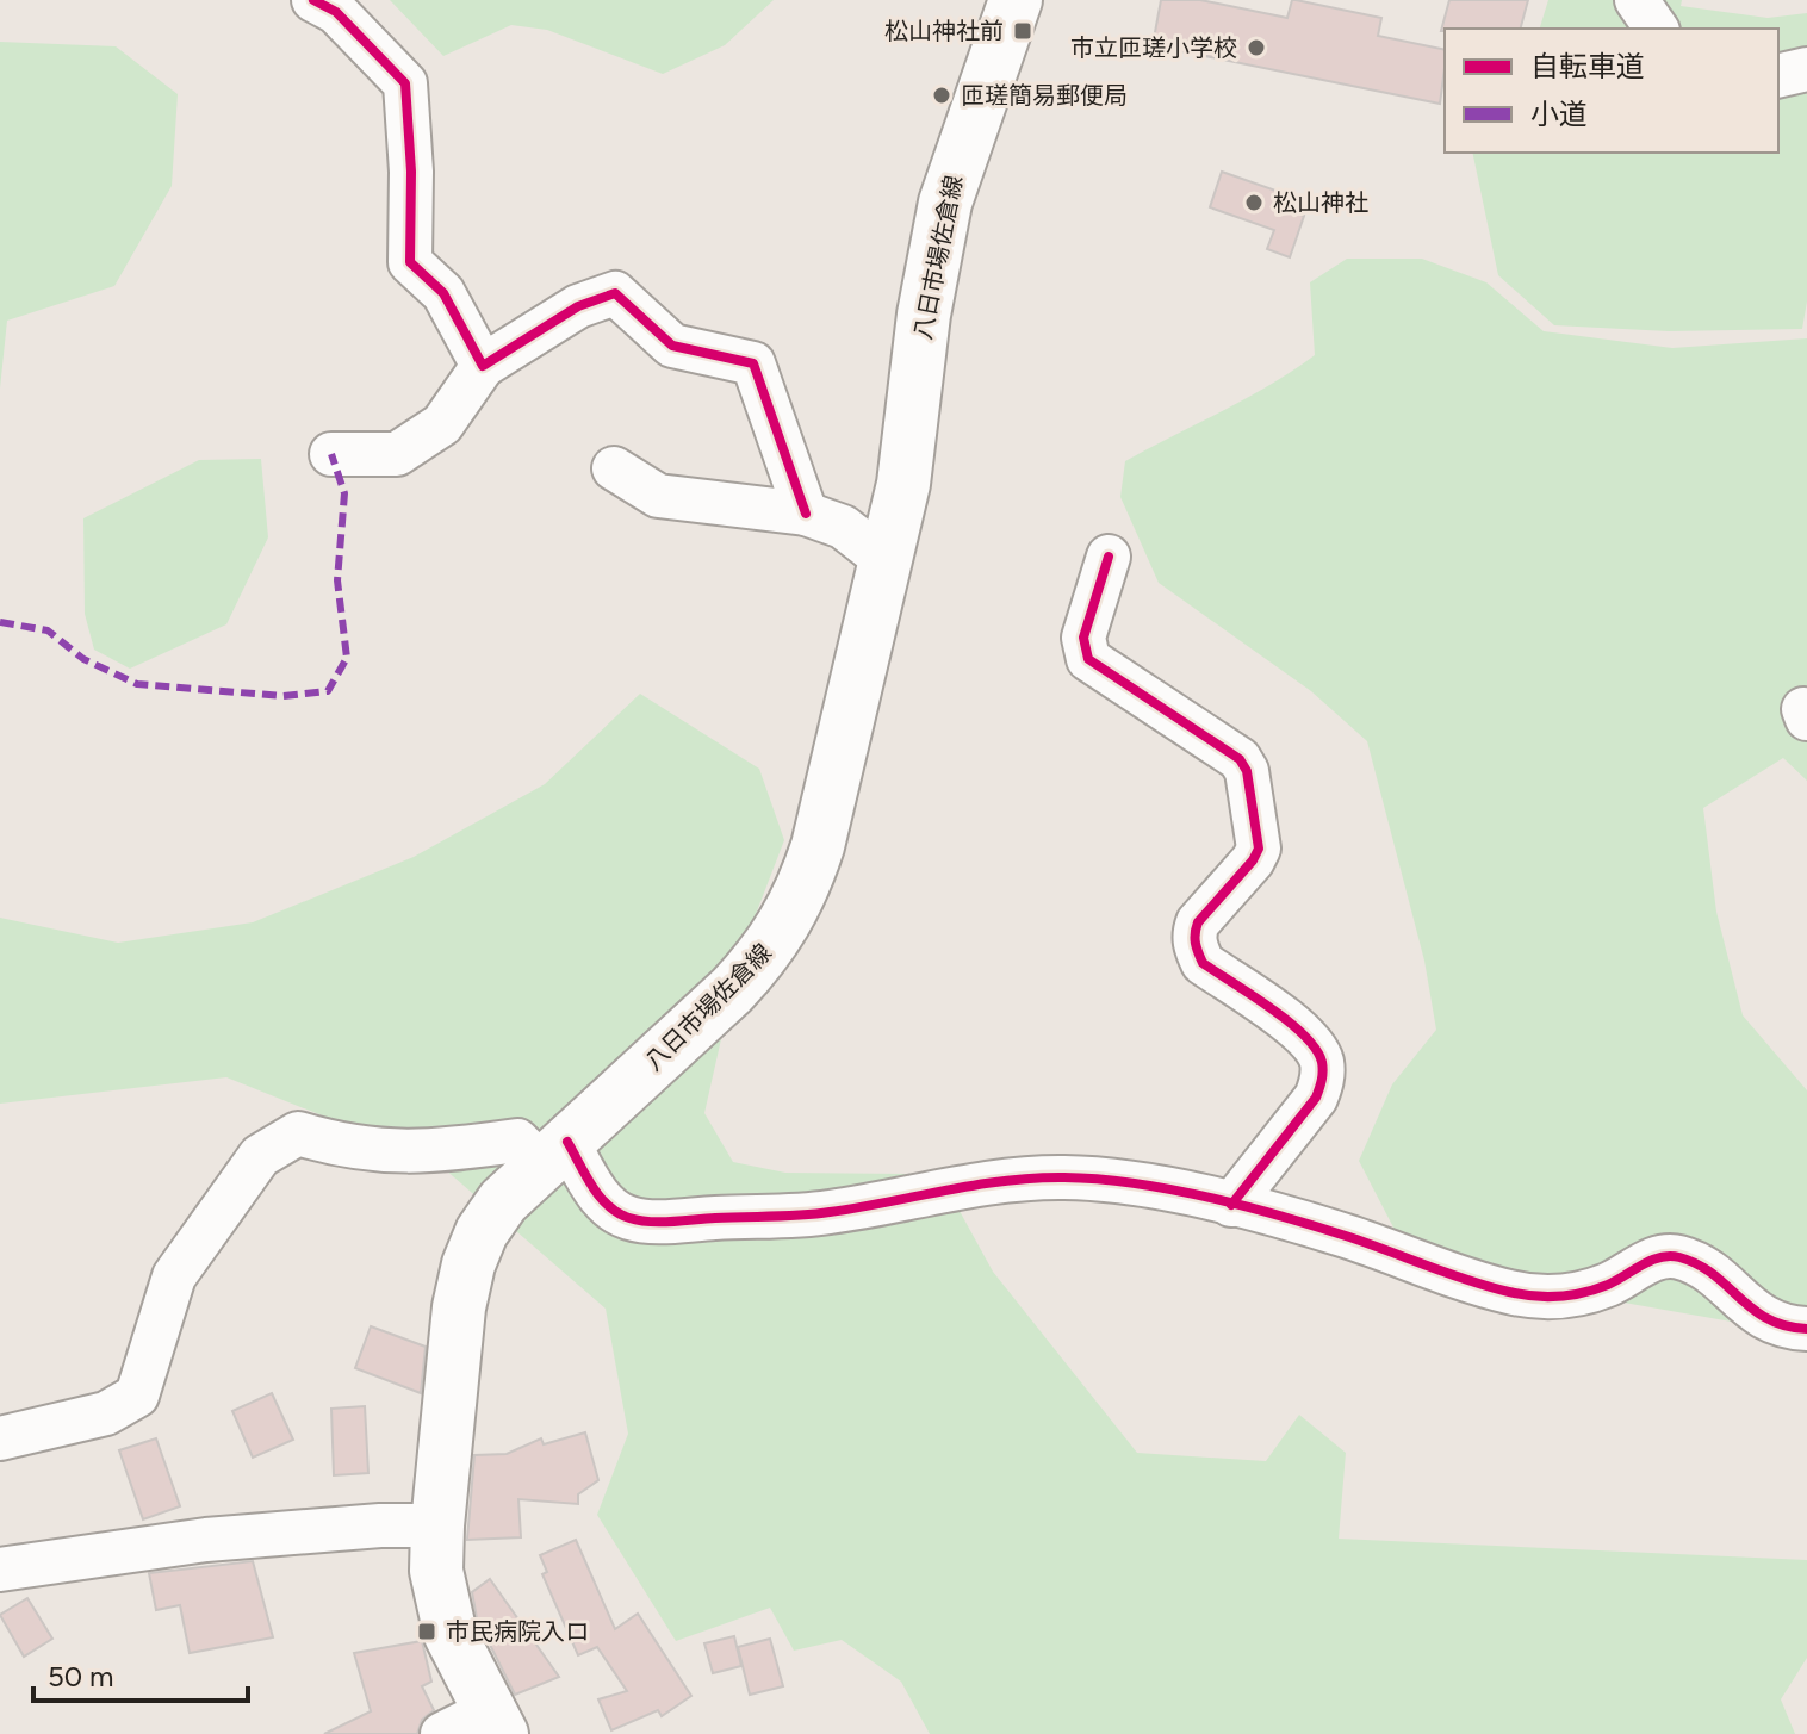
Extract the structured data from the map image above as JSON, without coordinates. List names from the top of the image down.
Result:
{
  "streets": {
    "main road": ["八日市場佐倉線"]
  },
  "places": {
    "transit": ["松山神社前", "市民病院入ロ"],
    "other": ["市立匝瑳小学校", "匝瑳簡易郵便局", "松山神社"]
  },
  "legend": ["自転車道", "小道"],
  "scale_bar": "50 m"
}
